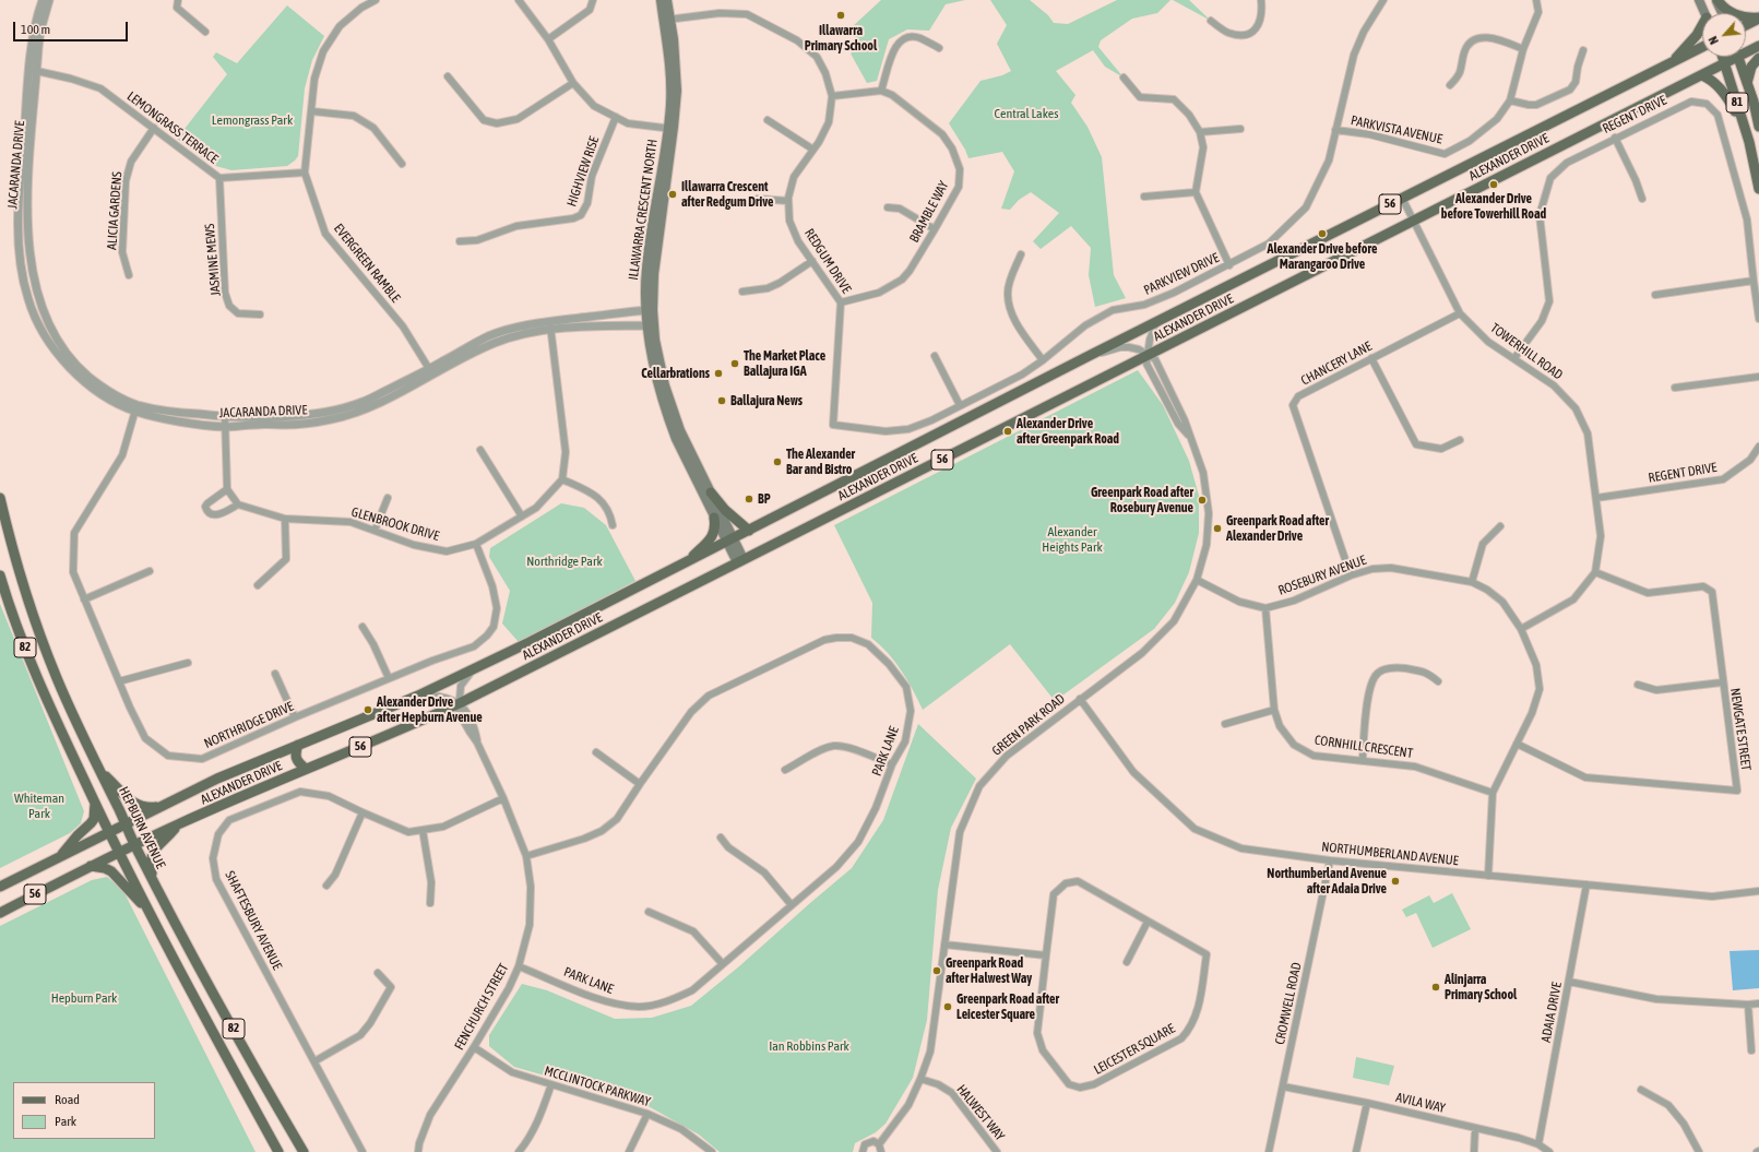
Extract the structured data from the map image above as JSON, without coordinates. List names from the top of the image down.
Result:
{
  "streets": {
    "main road": [
      "81",
      "ALEXANDER DRIVE",
      "56",
      "ILLAWARRA CRESCENT NORTH",
      "82",
      "HEPBURN AVENUE"
    ],
    "street": [
      "REGENT DRIVE",
      "LEMONGRASS TERRACE",
      "PARKVISTA AVENUE",
      "JACARANDA DRIVE",
      "HIGHVIEW RISE",
      "ALICIA GARDENS",
      "BRAMBLE WAY",
      "JASMINE MEWS",
      "REDGUM DRIVE",
      "EVERGREEN RAMBLE",
      "PARKVIEW DRIVE",
      "TOWERHILL ROAD",
      "CHANCERY LANE",
      "GLENBROOK DRIVE",
      "ROSEBURY AVENUE",
      "NORTHRIDGE DRIVE",
      "GREEN PARK ROAD",
      "NEWGATE STREET",
      "CORNHILL CRESCENT",
      "PARK LANE",
      "NORTHUMBERLAND AVENUE",
      "SHAFTESBURY AVENUE",
      "CROMWELL ROAD",
      "FENCHURCH STREET",
      "ADAIA DRIVE",
      "LEICESTER SQUARE",
      "MCCLINTOCK PARKWAY",
      "AVILA WAY",
      "HALWEST WAY"
    ]
  },
  "crossings": [
    ["81", "ALEXANDER DRIVE"],
    ["REGENT DRIVE", "TOWERHILL ROAD"],
    ["LEMONGRASS TERRACE", "JACARANDA DRIVE"],
    ["LEMONGRASS TERRACE", "ALICIA GARDENS"],
    ["LEMONGRASS TERRACE", "JASMINE MEWS"],
    ["LEMONGRASS TERRACE", "EVERGREEN RAMBLE"],
    ["PARKVISTA AVENUE", "PARKVIEW DRIVE"],
    ["ALEXANDER DRIVE", "ILLAWARRA CRESCENT NORTH"],
    ["ALEXANDER DRIVE", "TOWERHILL ROAD"],
    ["ALEXANDER DRIVE", "82"],
    ["ALEXANDER DRIVE", "GREEN PARK ROAD"],
    ["ALEXANDER DRIVE", "HEPBURN AVENUE"],
    ["ALEXANDER DRIVE", "FENCHURCH STREET"],
    ["JACARANDA DRIVE", "ILLAWARRA CRESCENT NORTH"],
    ["JACARANDA DRIVE", "EVERGREEN RAMBLE"],
    ["JACARANDA DRIVE", "NORTHRIDGE DRIVE"],
    ["ILLAWARRA CRESCENT NORTH", "REDGUM DRIVE"],
    ["BRAMBLE WAY", "REDGUM DRIVE"],
    ["REDGUM DRIVE", "PARKVIEW DRIVE"],
    ["TOWERHILL ROAD", "CHANCERY LANE"],
    ["TOWERHILL ROAD", "NEWGATE STREET"],
    ["CHANCERY LANE", "ROSEBURY AVENUE"],
    ["GLENBROOK DRIVE", "NORTHRIDGE DRIVE"],
    ["ROSEBURY AVENUE", "GREEN PARK ROAD"],
    ["ROSEBURY AVENUE", "NEWGATE STREET"],
    ["ROSEBURY AVENUE", "CORNHILL CRESCENT"],
    ["ROSEBURY AVENUE", "NORTHUMBERLAND AVENUE"],
    ["GREEN PARK ROAD", "NORTHUMBERLAND AVENUE"],
    ["GREEN PARK ROAD", "HALWEST WAY"],
    ["PARK LANE", "FENCHURCH STREET"],
    ["NORTHUMBERLAND AVENUE", "CROMWELL ROAD"],
    ["NORTHUMBERLAND AVENUE", "ADAIA DRIVE"],
    ["SHAFTESBURY AVENUE", "FENCHURCH STREET"],
    ["CROMWELL ROAD", "AVILA WAY"],
    ["FENCHURCH STREET", "MCCLINTOCK PARKWAY"],
    ["ADAIA DRIVE", "AVILA WAY"]
  ],
  "parks": [
    "Central Lakes",
    "Lemongrass Park",
    "Alexander Heights Park",
    "Northridge Park",
    "Whiteman Park",
    "Hepburn Park",
    "Ian Robbins Park"
  ],
  "places": [
    "Illawarra Primary School",
    "Alexander Drive before Towerhill Road",
    "Illawarra Crescent after Redgum Drive",
    "Alexander Drive before Marangaroo Drive",
    "The Market Place Ballajura IGA",
    "Cellarbrations",
    "Ballajura News",
    "Alexander Drive after Greenpark Road",
    "The Alexander Bar and Bistro",
    "BP",
    "Greenpark Road after Rosebury Avenue",
    "Greenpark Road after Alexander Drive",
    "Alexander Drive after Hepburn Avenue",
    "Northumberland Avenue after Adaia Drive",
    "Greenpark Road after Halwest Way",
    "Alinjarra Primary School",
    "Greenpark Road after Leicester Square"
  ],
  "legend": ["Road", "Park"],
  "scale_bar": "100 m",
  "north": "bottom left"
}
